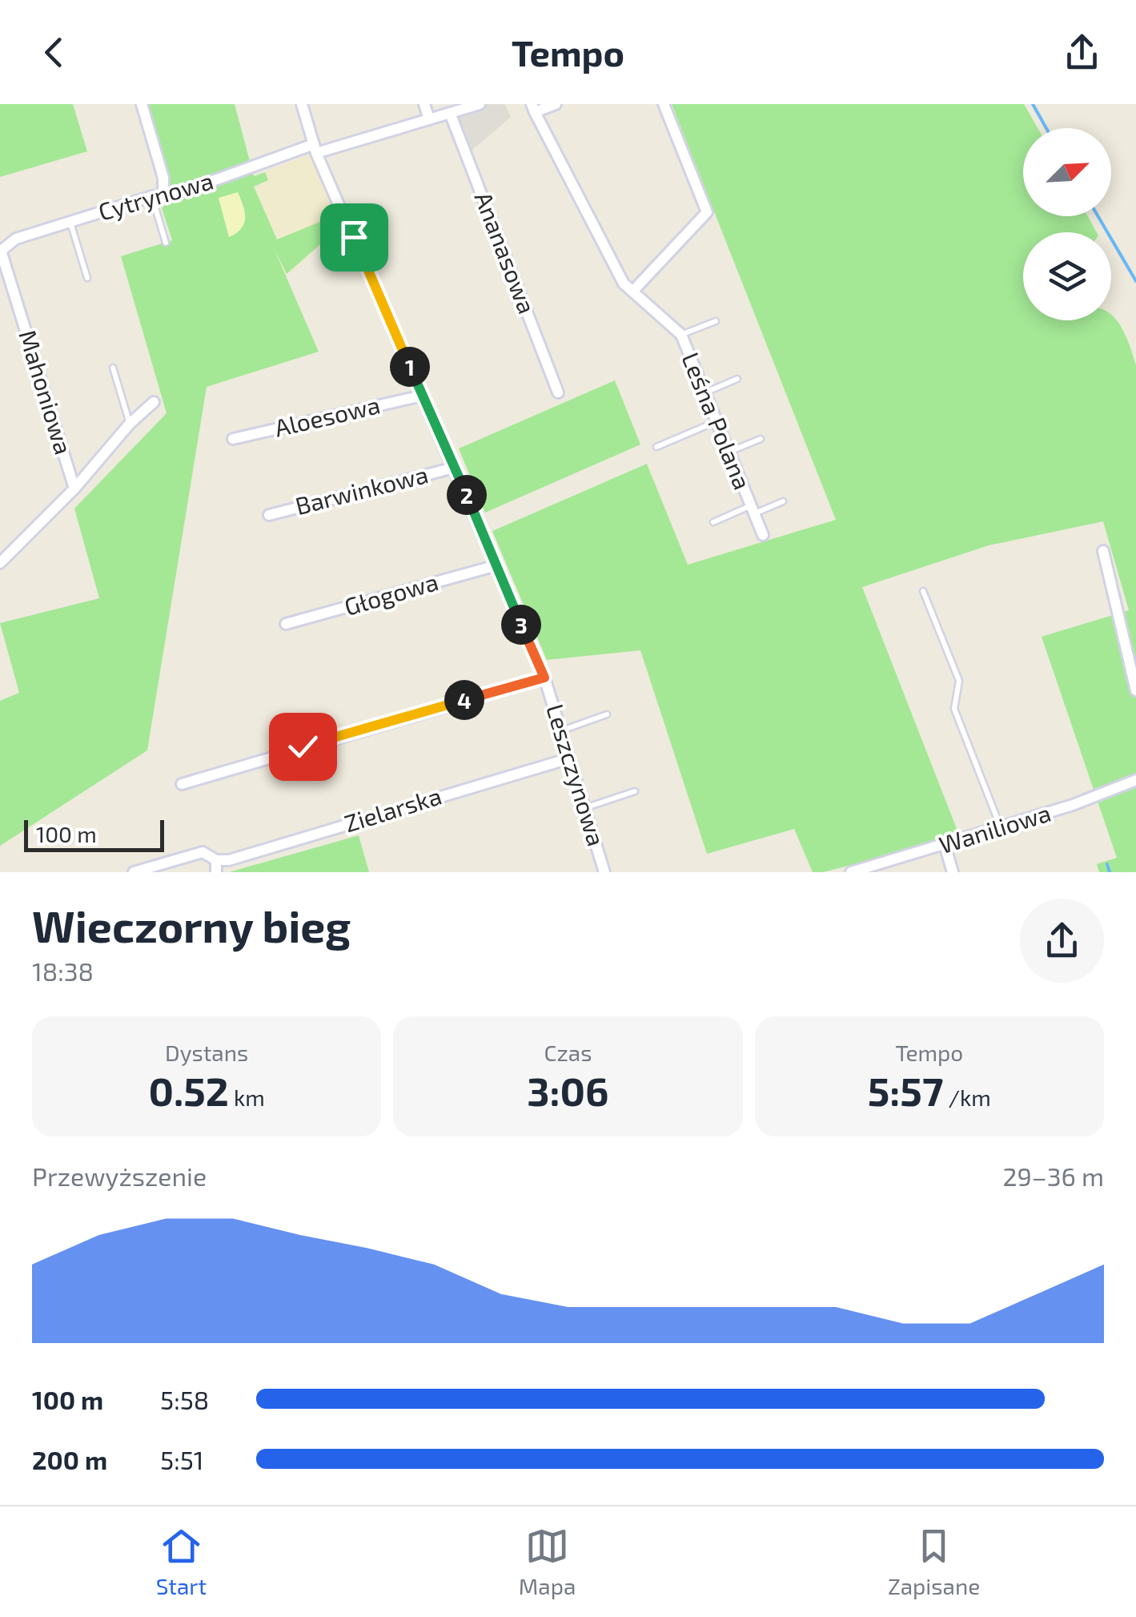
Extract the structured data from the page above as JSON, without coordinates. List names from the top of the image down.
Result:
{
  "streets": {
    "street": [
      "Cytrynowa",
      "Ananasowa",
      "Mahoniowa",
      "Aloesowa",
      "Leśna Polana",
      "Barwinkowa",
      "Głogowa",
      "Leszczynowa",
      "Zielarska",
      "Waniliowa"
    ]
  },
  "crossings": [
    ["Cytrynowa", "Ananasowa"],
    ["Cytrynowa", "Mahoniowa"],
    ["Cytrynowa", "Leszczynowa"],
    ["Aloesowa", "Leszczynowa"],
    ["Barwinkowa", "Leszczynowa"],
    ["Głogowa", "Leszczynowa"],
    ["Leszczynowa", "Zielarska"]
  ],
  "scale_bar": "100 m",
  "north": "top right",
  "page": {
    "header": "Tempo",
    "pins": [
      "1",
      "2",
      "3",
      "4"
    ],
    "scale": "100 m",
    "heading": ["Wieczorny bieg", "18:38"],
    "stats": [
      ["Dystans", "0.52 km"],
      ["Czas", "3:06"],
      ["Tempo", "5:57 /km"]
    ],
    "chart": ["Przewyższenie", "29–36 m"],
    "list": [
      {
        "name": "100 m",
        "note": "5:58"
      },
      {
        "name": "200 m",
        "note": "5:51"
      }
    ],
    "tabs": ["Start", "Mapa", "Zapisane"]
  }
}
